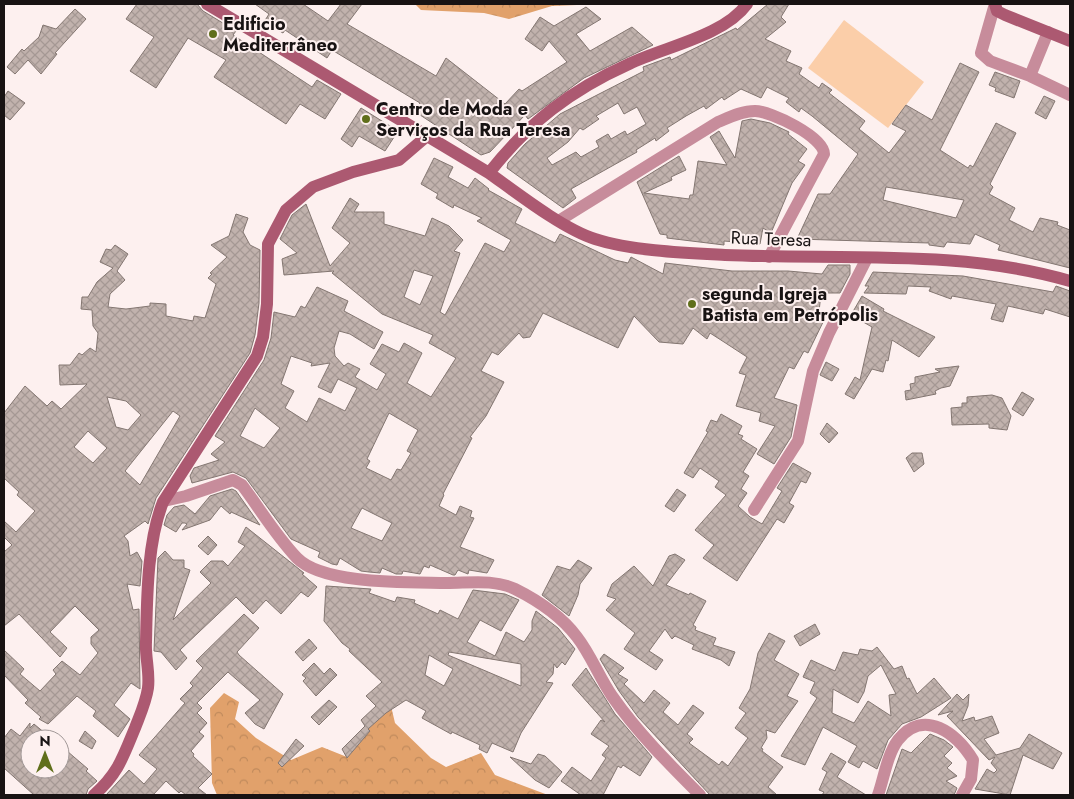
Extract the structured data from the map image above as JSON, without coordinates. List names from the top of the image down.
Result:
{
  "streets": {
    "main road": ["Rua Teresa"]
  },
  "places": ["Edificio Mediterrâneo", "Centro de Moda e Serviços da Rua Teresa", "segunda Igreja Batista em Petrópolis"],
  "north": "top"
}
